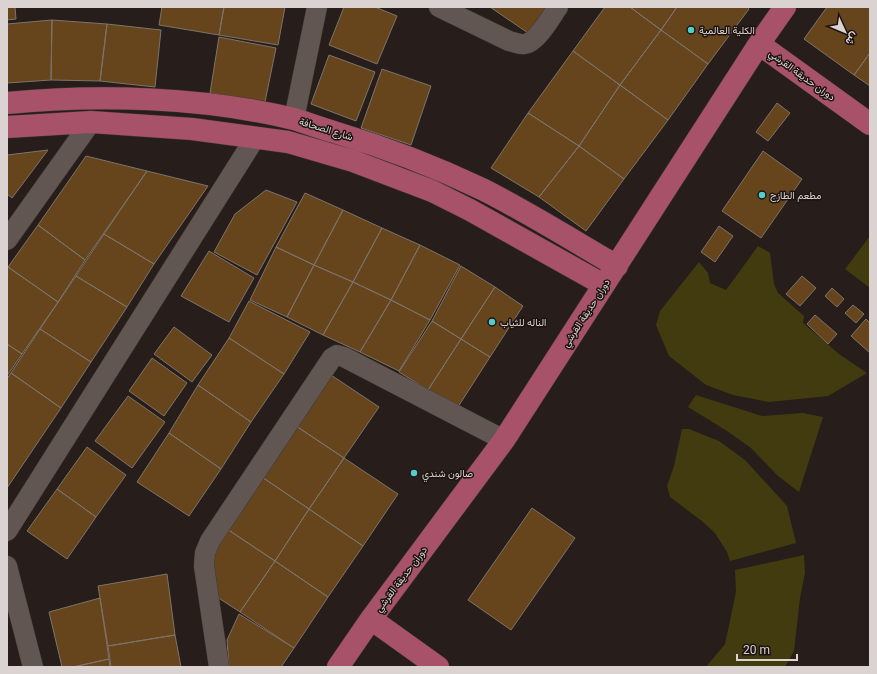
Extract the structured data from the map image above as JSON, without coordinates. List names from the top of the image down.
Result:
{
  "streets": {
    "main road": ["دوران حديقة القرشي", "شارع الصحافة"]
  },
  "crossings": [
    ["دوران حديقة القرشي", "شارع الصحافة"]
  ],
  "places": [
    "الكلية العالمية",
    "مطعم الطازج",
    "الناله للثياب",
    "صالون شندي"
  ],
  "scale_bar": "20 m",
  "north": "bottom right"
}
